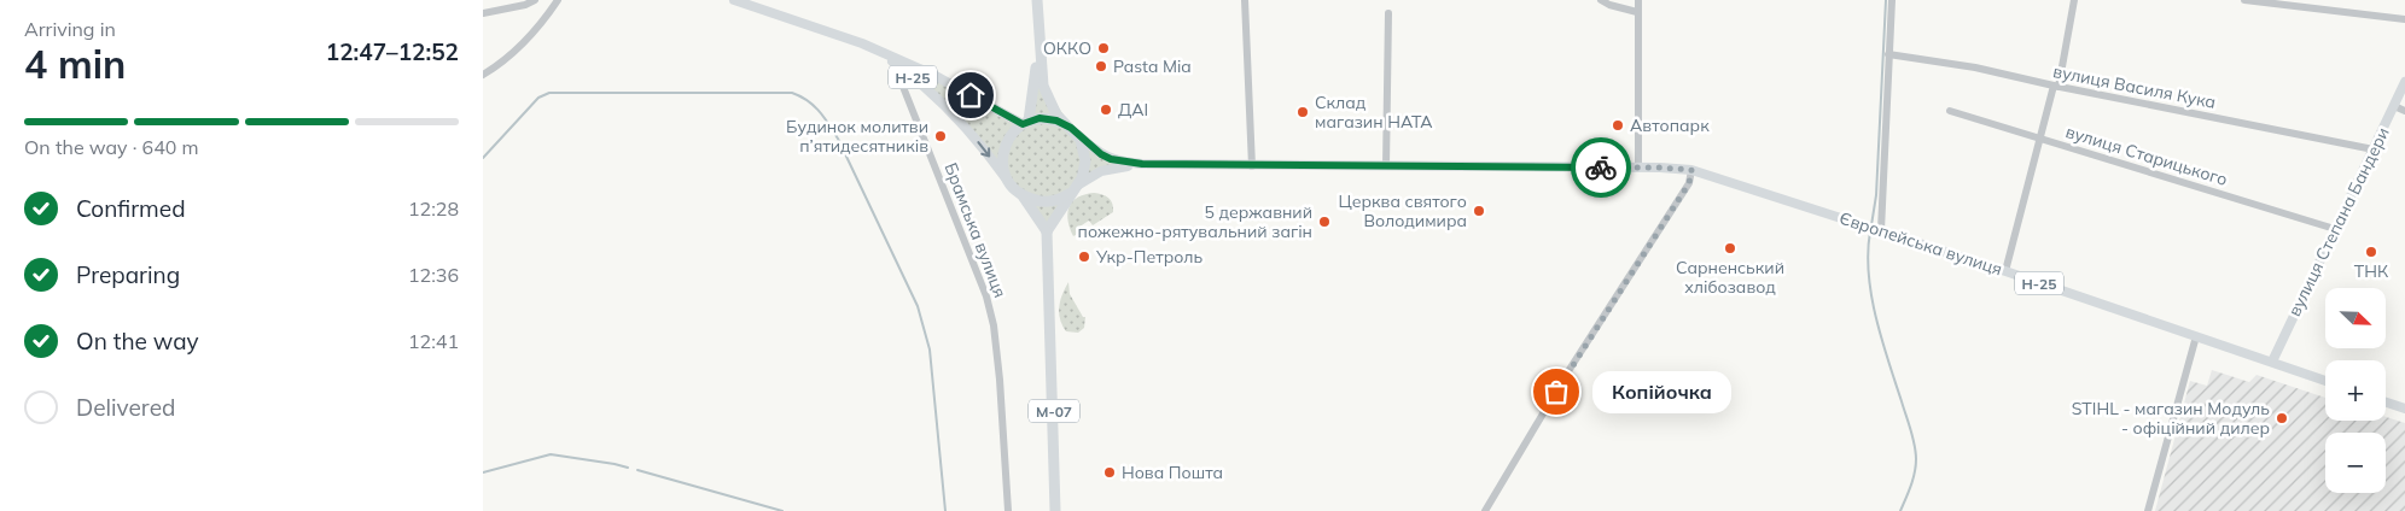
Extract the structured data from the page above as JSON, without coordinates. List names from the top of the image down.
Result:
{
  "streets": {
    "highway": ["Н-25", "М-07"],
    "main road": ["вулиця Степана Бандери", "Європейська вулиця"],
    "street": ["вулиця Василя Кука", "вулиця Старицького", "Брамська вулиця"]
  },
  "crossings": [
    ["Н-25", "Брамська вулиця"],
    ["Н-25", "Європейська вулиця"],
    ["вулиця Василя Кука", "вулиця Степана Бандери"],
    ["вулиця Старицького", "вулиця Степана Бандери"],
    ["вулиця Степана Бандери", "Європейська вулиця"]
  ],
  "places": [
    "ОККО",
    "Pasta Mia",
    "ДАІ",
    "Склад магазин НАТА",
    "Автопарк",
    "Будинок молитви п’ятидесятників",
    "Церква святого Володимира",
    "5 державний пожежно-рятувальний загін",
    "Сарненський хлібозавод",
    "ТНК",
    "Укр-Петроль",
    "Копійочка",
    "STIHL - магазин Модуль - офіційний дилер",
    "Нова Пошта"
  ],
  "north": "bottom right",
  "page": {
    "heading": ["4 min", "Arriving in", "12:47–12:52"],
    "bar": "On the way · 640 m",
    "list": [
      ["Confirmed", "12:28"],
      ["Preparing", "12:36"],
      ["On the way", "12:41"],
      "Delivered"
    ],
    "map_buttons": ["+", "−"],
    "bubble": "Копійочка"
  }
}
